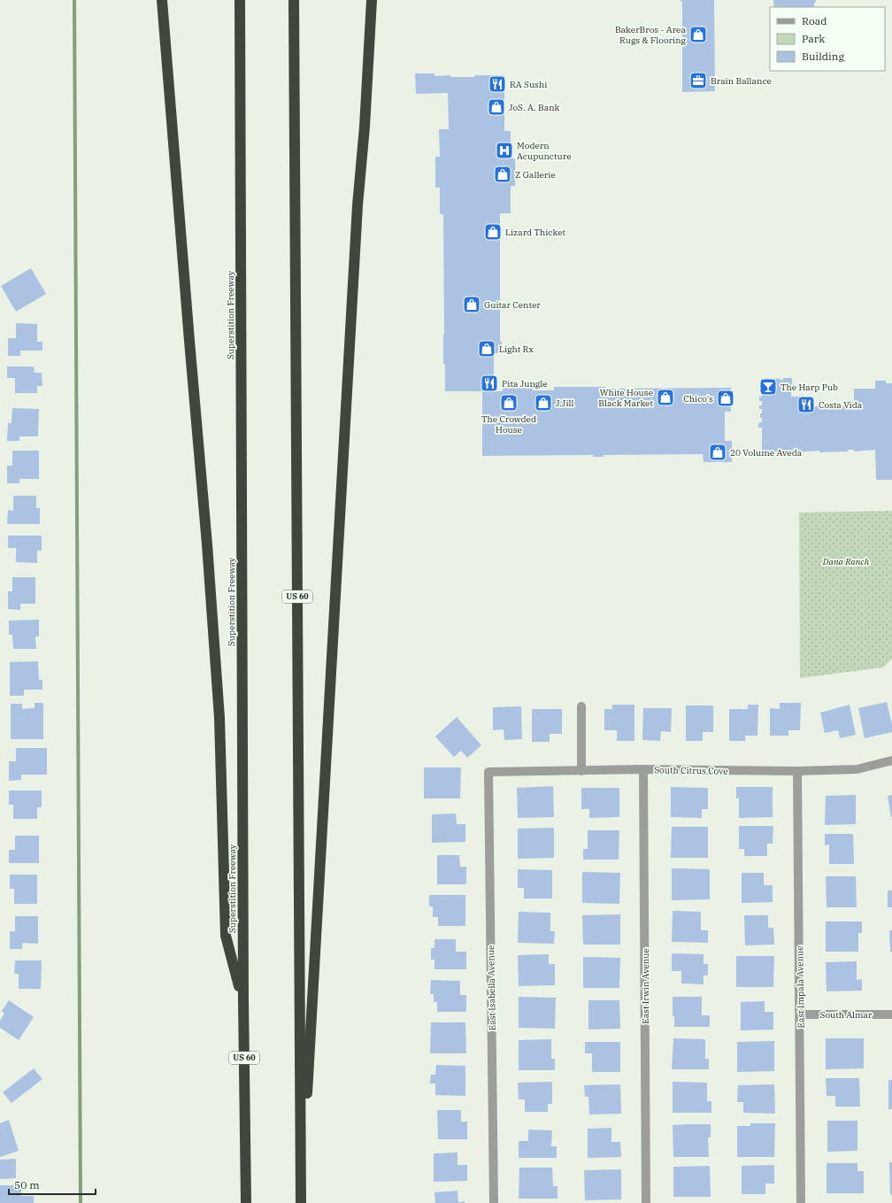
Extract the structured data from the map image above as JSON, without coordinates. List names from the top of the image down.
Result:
{
  "streets": {
    "highway": ["Superstition Freeway", "US 60"],
    "street": [
      "South Citrus Cove",
      "East Irwin Avenue",
      "East Impala Avenue",
      "East Isabella Avenue",
      "South Almar"
    ]
  },
  "crossings": [
    ["South Citrus Cove", "East Irwin Avenue"],
    ["South Citrus Cove", "East Impala Avenue"],
    ["South Citrus Cove", "East Isabella Avenue"],
    ["East Impala Avenue", "South Almar"]
  ],
  "parks": ["Dana Ranch"],
  "places": {
    "shop": [
      "BakerBros - Area Rugs & Flooring",
      "JoS. A. Bank",
      "Z Gallerie",
      "Lizard Thicket",
      "Guitar Center",
      "Light Rx",
      "White House Black Market",
      "Chico's",
      "The Crowded House",
      "J.Jill",
      "20 Volume Aveda"
    ],
    "office": ["Brain Ballance"],
    "restaurant": ["RA Sushi", "Pita Jungle", "Costa Vida"],
    "hospital": ["Modern Acupuncture"],
    "bar": ["The Harp Pub"]
  },
  "legend": ["Road", "Park", "Building"],
  "scale_bar": "50 m"
}
